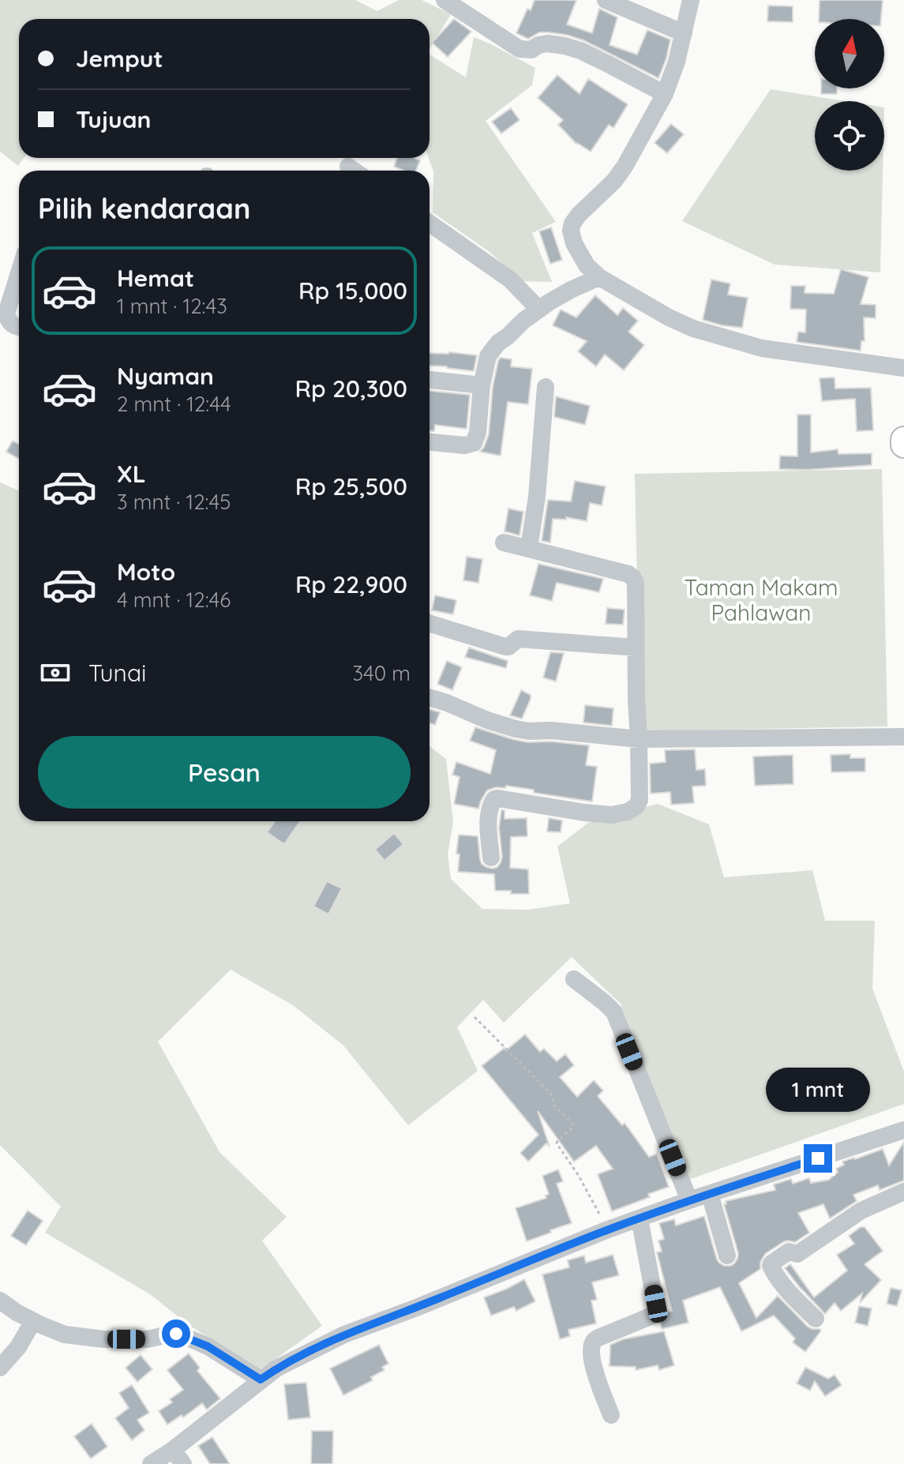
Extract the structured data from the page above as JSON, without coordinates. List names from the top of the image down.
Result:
{
  "parks": ["Taman Makam Pahlawan"],
  "north": "top",
  "page": {
    "banner": ["Jemput", "Tujuan"],
    "heading": "Pilih kendaraan",
    "list": [
      {
        "name": "Hemat",
        "note": "1 mnt · 12:43",
        "value": "Rp 15,000"
      },
      {
        "name": "Nyaman",
        "note": "2 mnt · 12:44",
        "value": "Rp 20,300"
      },
      {
        "name": "XL",
        "note": "3 mnt · 12:45",
        "value": "Rp 25,500"
      },
      {
        "name": "Moto",
        "note": "4 mnt · 12:46",
        "value": "Rp 22,900"
      }
    ],
    "pay": ["Tunai", "340 m"],
    "buttons": "Pesan",
    "bubble": "1 mnt"
  }
}
